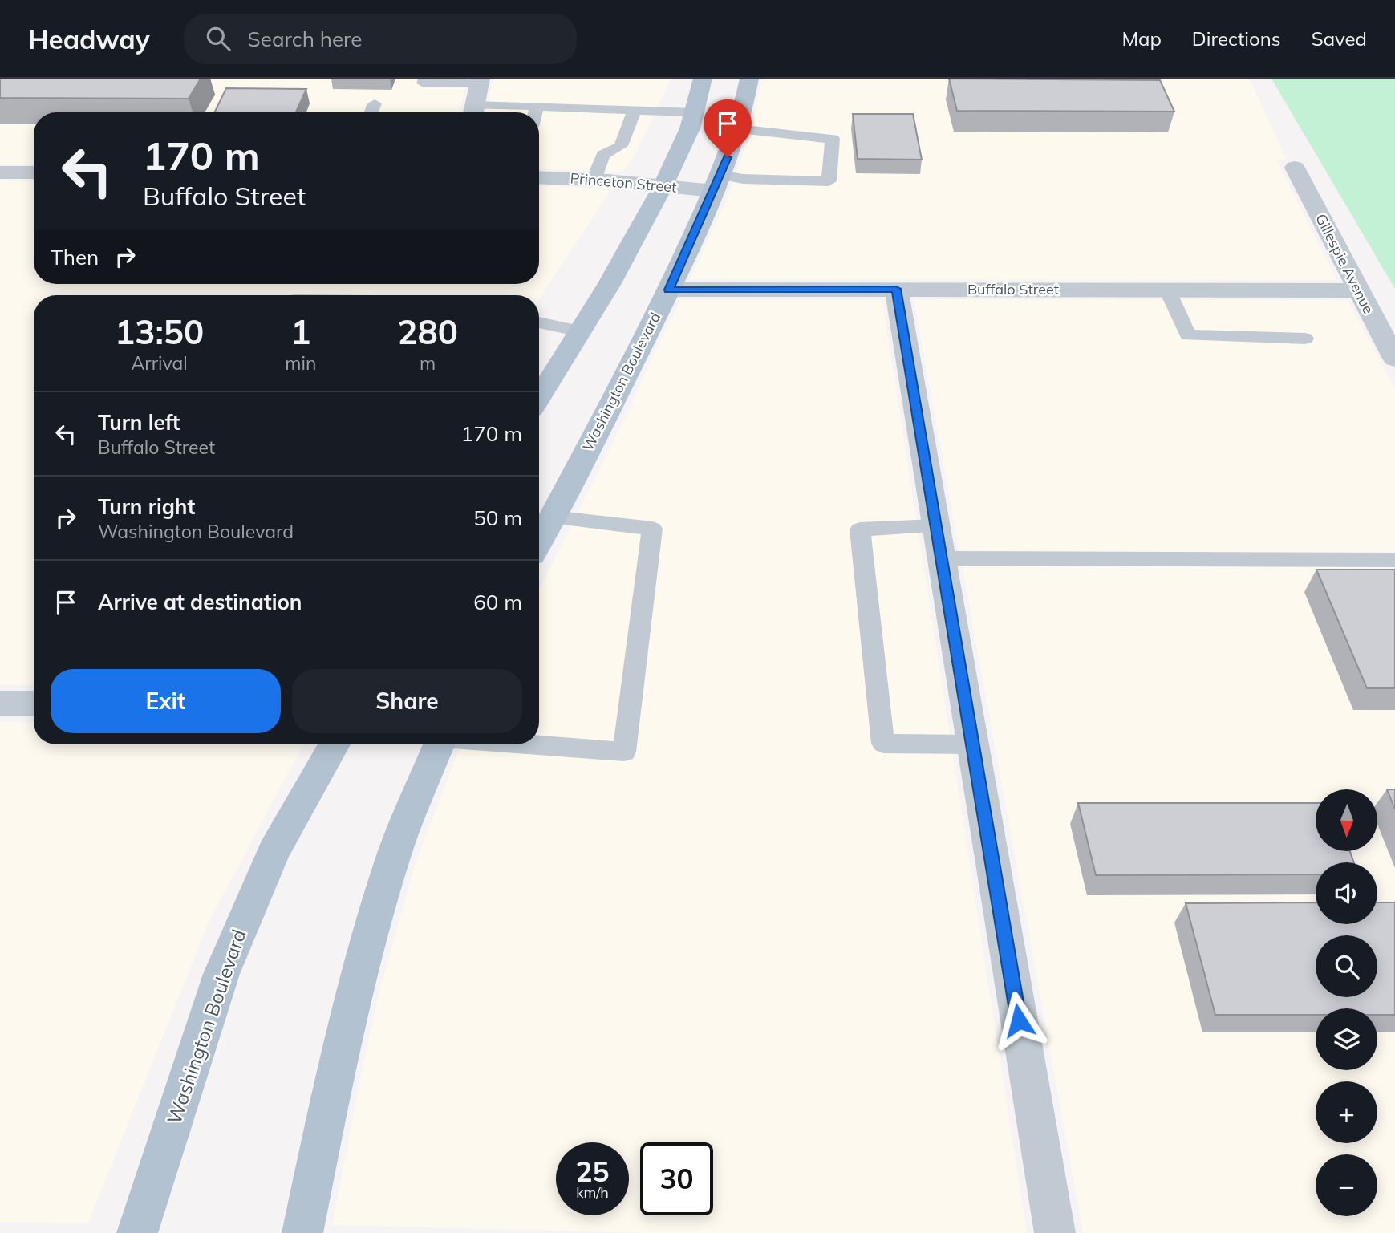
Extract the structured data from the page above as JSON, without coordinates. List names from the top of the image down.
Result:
{
  "streets": {
    "main road": ["Washington Boulevard"],
    "street": ["Princeton Street", "Gillespie Avenue", "Buffalo Street"]
  },
  "crossings": [
    ["Princeton Street", "Washington Boulevard"],
    ["Gillespie Avenue", "Buffalo Street"],
    ["Buffalo Street", "Washington Boulevard"]
  ],
  "north": "bottom",
  "page": {
    "header": "Headway",
    "search": "Search here",
    "nav": ["Map", "Directions", "Saved"],
    "turn": ["170 m", "Buffalo Street"],
    "then": "Then",
    "eta": [
      "13:50",
      "Arrival",
      "1",
      "min",
      "280",
      "m"
    ],
    "list": [
      {
        "name": "Turn left",
        "note": "Buffalo Street",
        "value": "170 m"
      },
      {
        "name": "Turn right",
        "note": "Washington Boulevard",
        "value": "50 m"
      },
      {
        "name": "Arrive at destination",
        "value": "60 m"
      }
    ],
    "buttons": ["Exit", "Share"],
    "map_buttons": ["+", "−"],
    "speed": "25 km/h",
    "limit": "30"
  }
}
